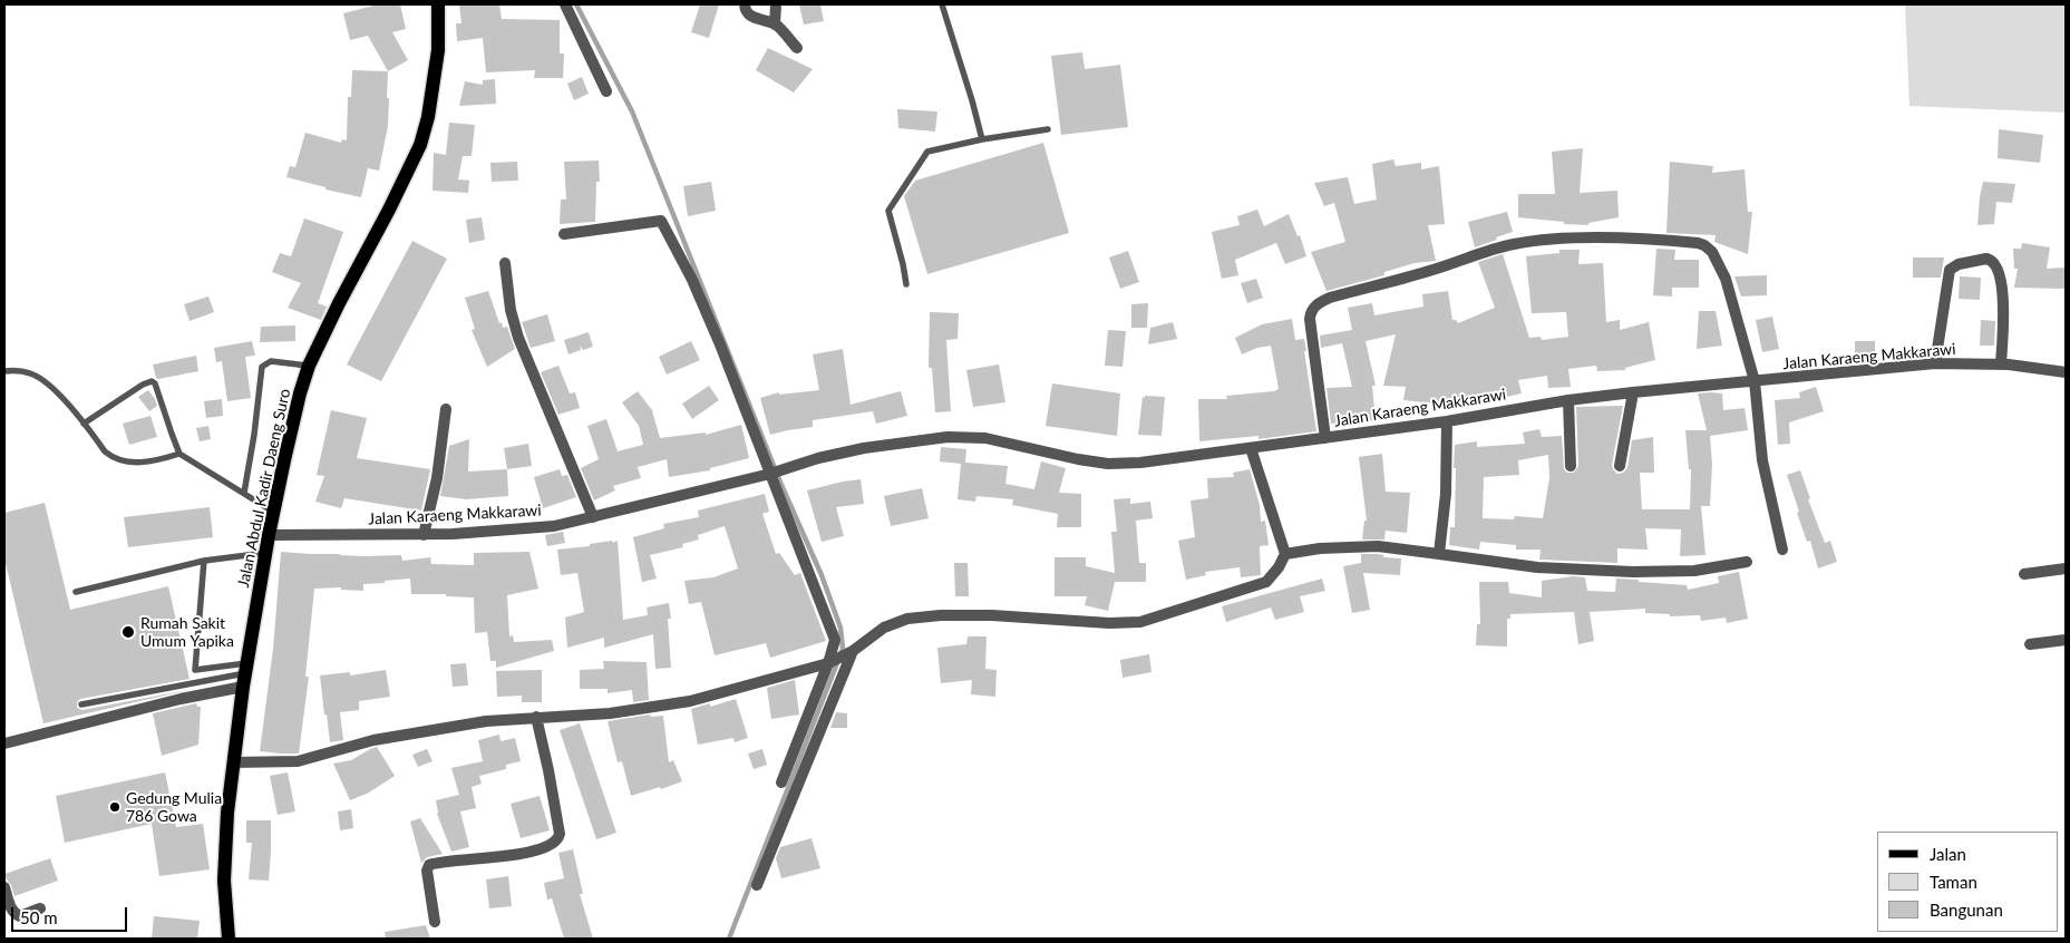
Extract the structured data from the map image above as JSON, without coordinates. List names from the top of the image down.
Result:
{
  "streets": {
    "main road": ["Jalan Abdul Kadir Daeng Suro"],
    "street": ["Jalan Karaeng Makkarawi"]
  },
  "crossings": [
    ["Jalan Karaeng Makkarawi", "Jalan Abdul Kadir Daeng Suro"]
  ],
  "places": ["Rumah Sakit Umum Yapika", "Gedung Mulia 786 Gowa"],
  "legend": ["Jalan", "Taman", "Bangunan"],
  "scale_bar": "50 m"
}
